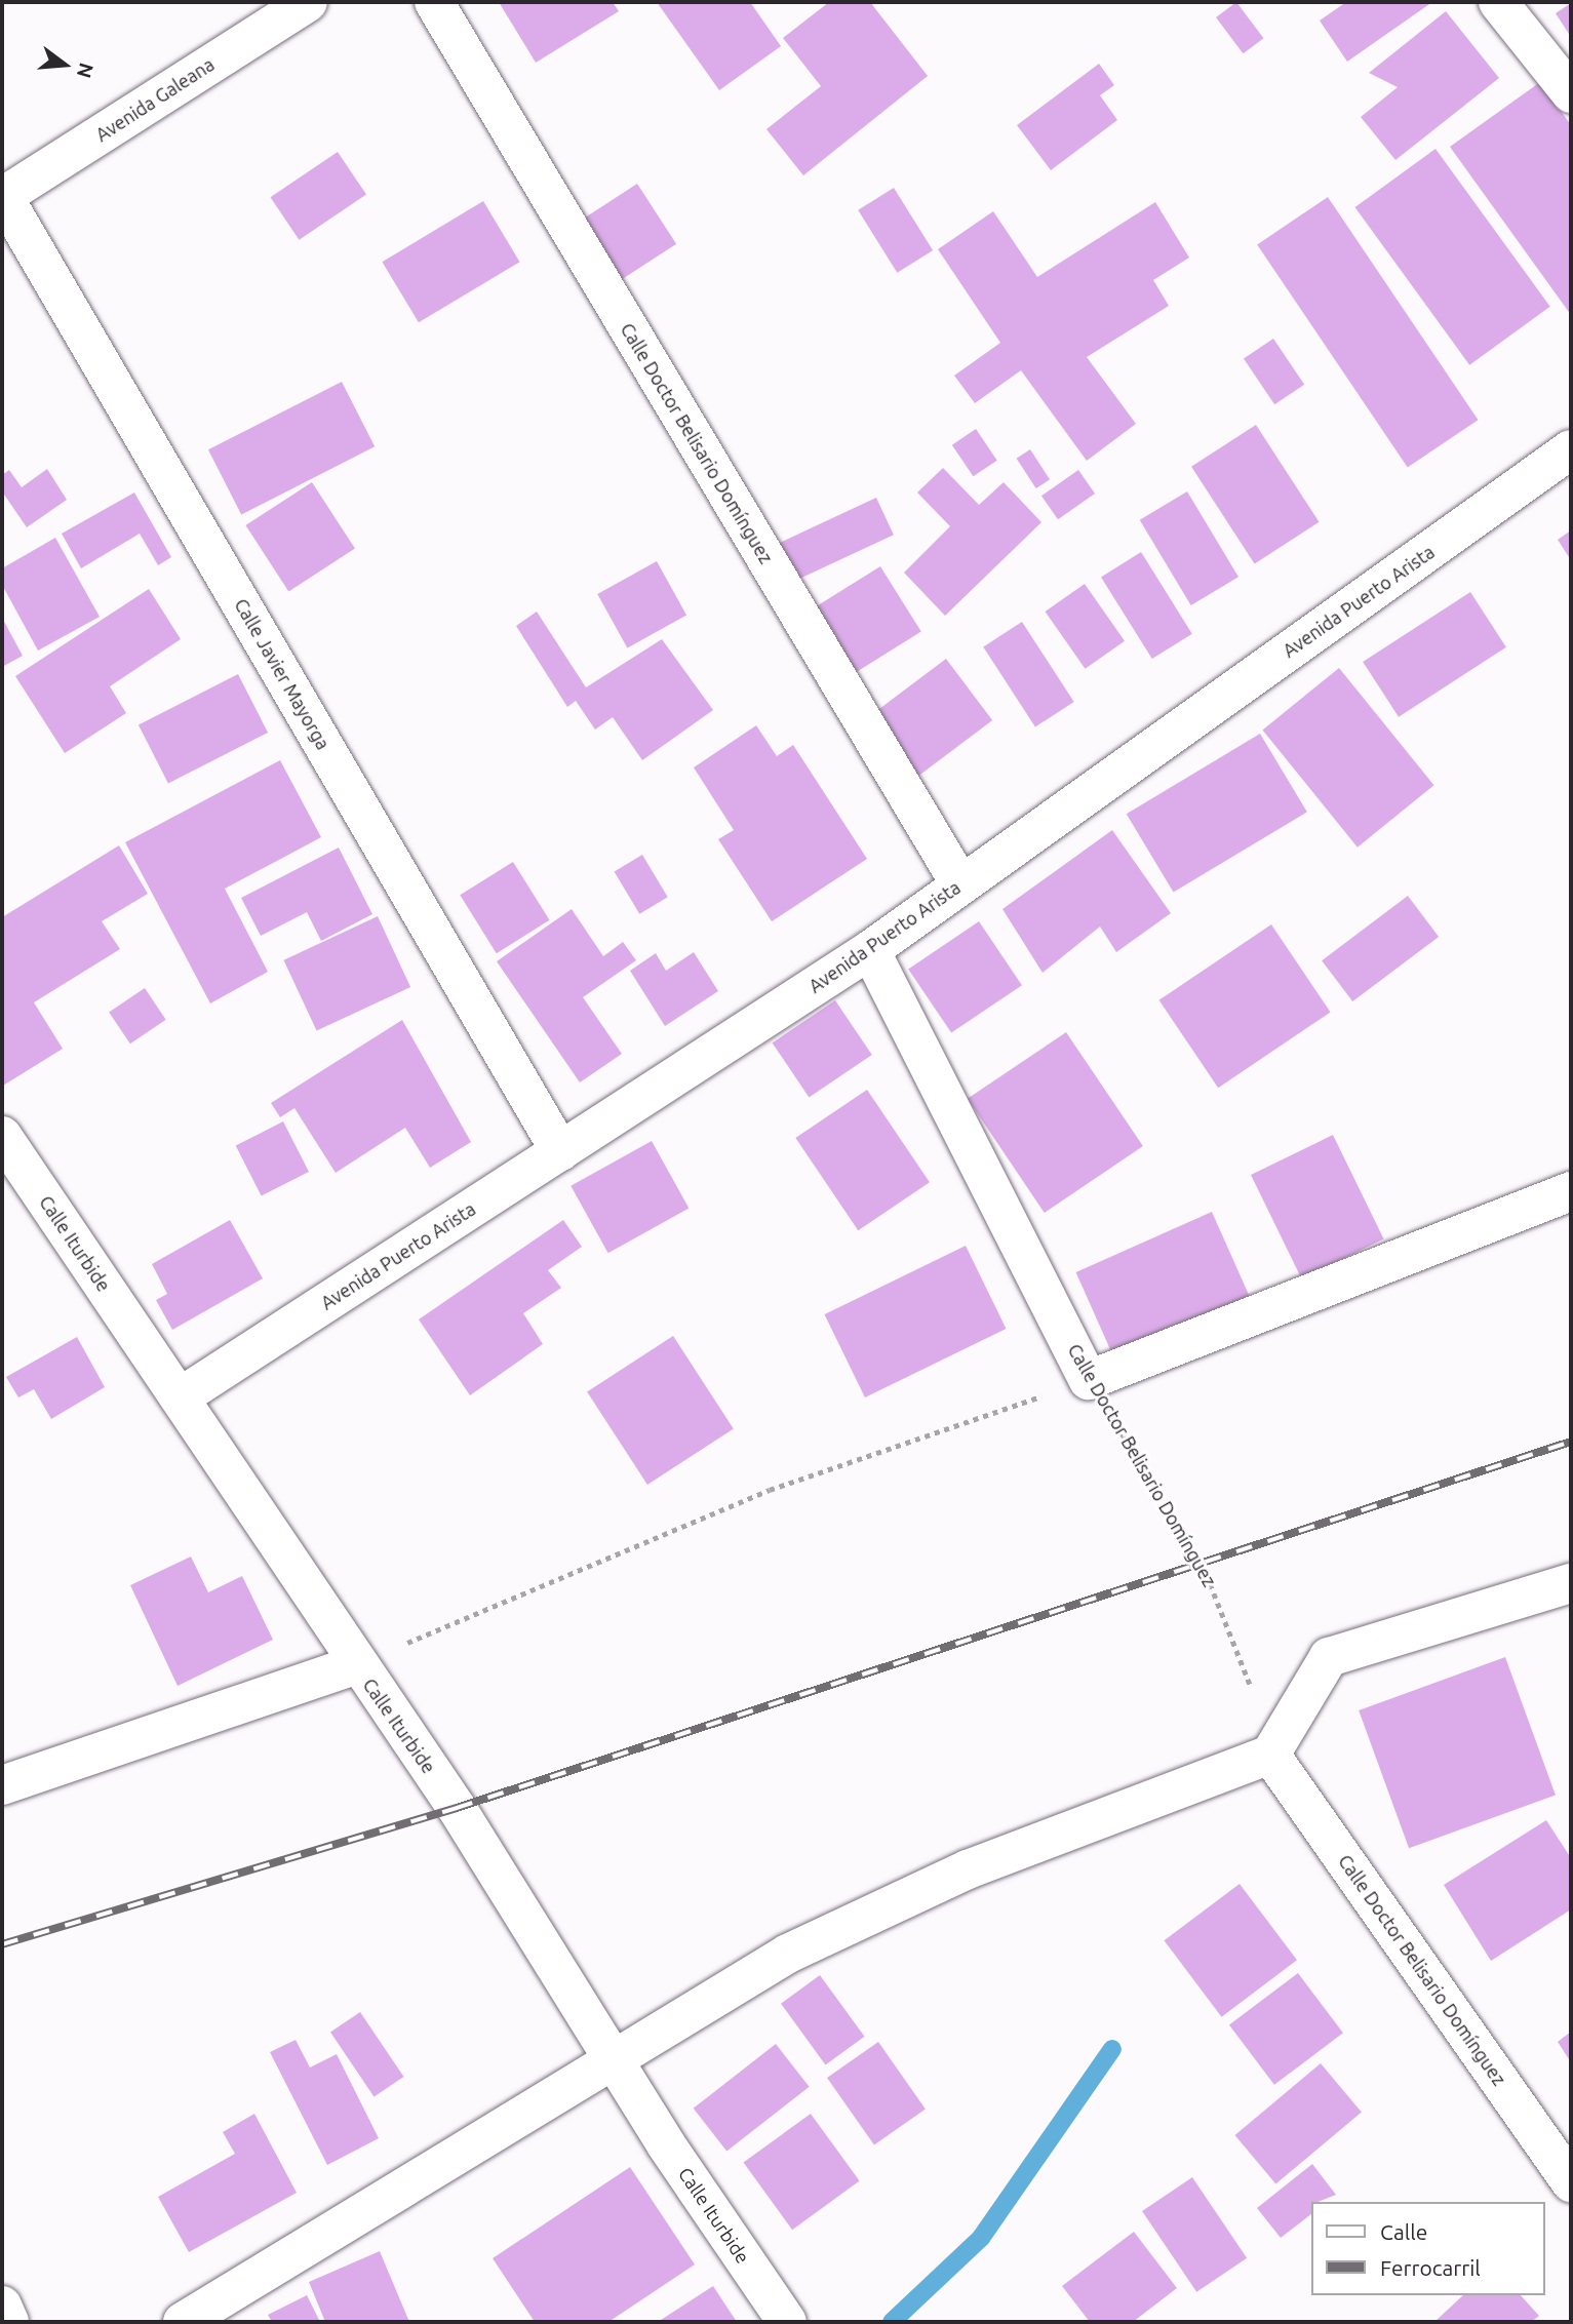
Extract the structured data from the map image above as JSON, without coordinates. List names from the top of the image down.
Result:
{
  "streets": {
    "street": [
      "Avenida Galeana",
      "Calle Doctor Belisario Domínguez",
      "Avenida Puerto Arista",
      "Calle Javier Mayorga",
      "Calle Iturbide"
    ]
  },
  "crossings": [
    ["Avenida Galeana", "Calle Javier Mayorga"],
    ["Calle Doctor Belisario Domínguez", "Avenida Puerto Arista"],
    ["Avenida Puerto Arista", "Calle Javier Mayorga"],
    ["Avenida Puerto Arista", "Calle Iturbide"]
  ],
  "legend": ["Calle", "Ferrocarril"],
  "north": "right"
}
